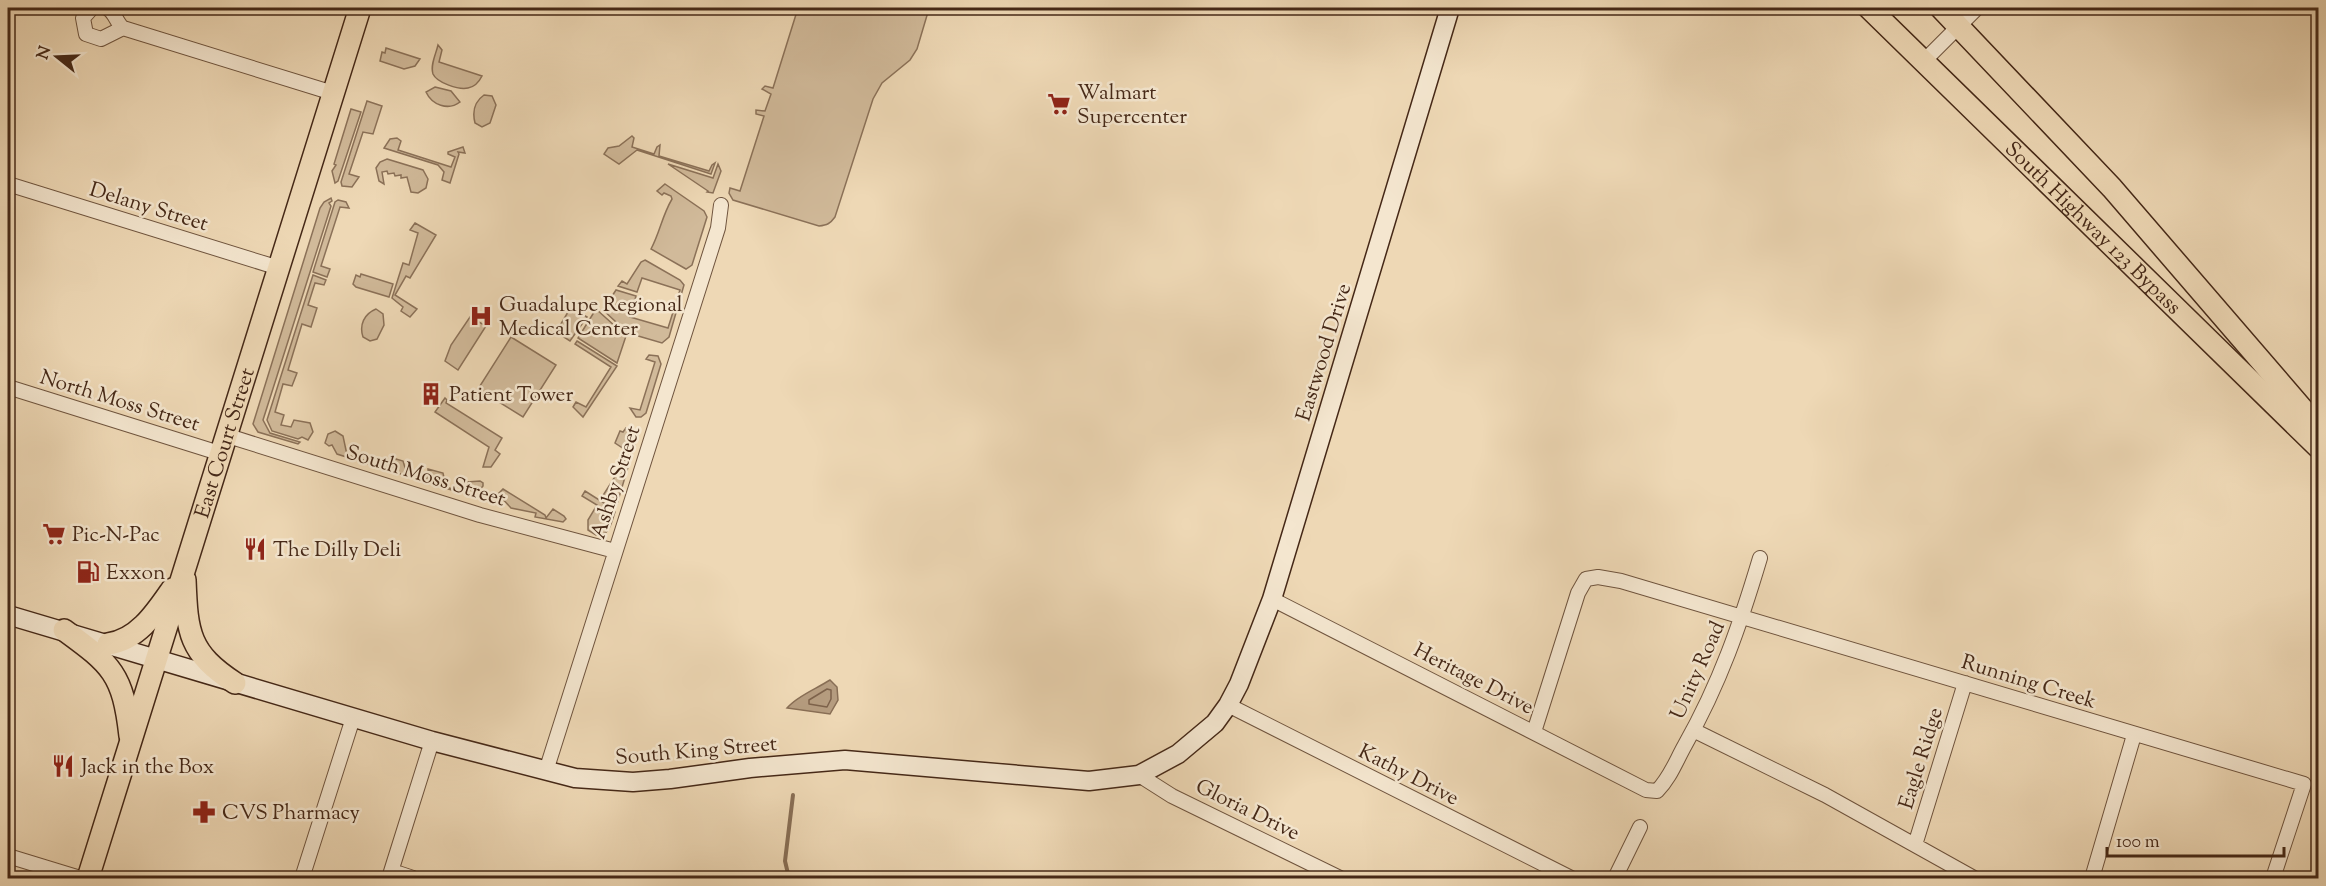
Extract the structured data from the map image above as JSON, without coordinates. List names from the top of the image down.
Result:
{
  "streets": {
    "main road": [
      "South Highway 123 Bypass",
      "Eastwood Drive",
      "East Court Street",
      "South King Street"
    ],
    "street": [
      "Delany Street",
      "North Moss Street",
      "South Moss Street",
      "Ashby Street",
      "Unity Road",
      "Heritage Drive",
      "Running Creek",
      "Eagle Ridge",
      "Kathy Drive",
      "Gloria Drive"
    ]
  },
  "crossings": [
    ["Delany Street", "East Court Street"],
    ["Eastwood Drive", "Heritage Drive"],
    ["Eastwood Drive", "South King Street"],
    ["Eastwood Drive", "Kathy Drive"],
    ["North Moss Street", "East Court Street"],
    ["North Moss Street", "South Moss Street"],
    ["East Court Street", "South Moss Street"],
    ["East Court Street", "South King Street"],
    ["South Moss Street", "Ashby Street"],
    ["Ashby Street", "South King Street"],
    ["Unity Road", "Heritage Drive"],
    ["Unity Road", "Running Creek"],
    ["Heritage Drive", "Running Creek"],
    ["Running Creek", "Eagle Ridge"],
    ["South King Street", "Kathy Drive"],
    ["South King Street", "Gloria Drive"]
  ],
  "places": {
    "supermarket": ["Walmart Supercenter", "Pic-N-Pac"],
    "hospital": ["Guadalupe Regional Medical Center"],
    "building": ["Patient Tower"],
    "restaurant": ["The Dilly Deli", "Jack in the Box"],
    "fuel station": ["Exxon"],
    "pharmacy": ["CVS Pharmacy"]
  },
  "scale_bar": "100 m",
  "north": "left"
}
